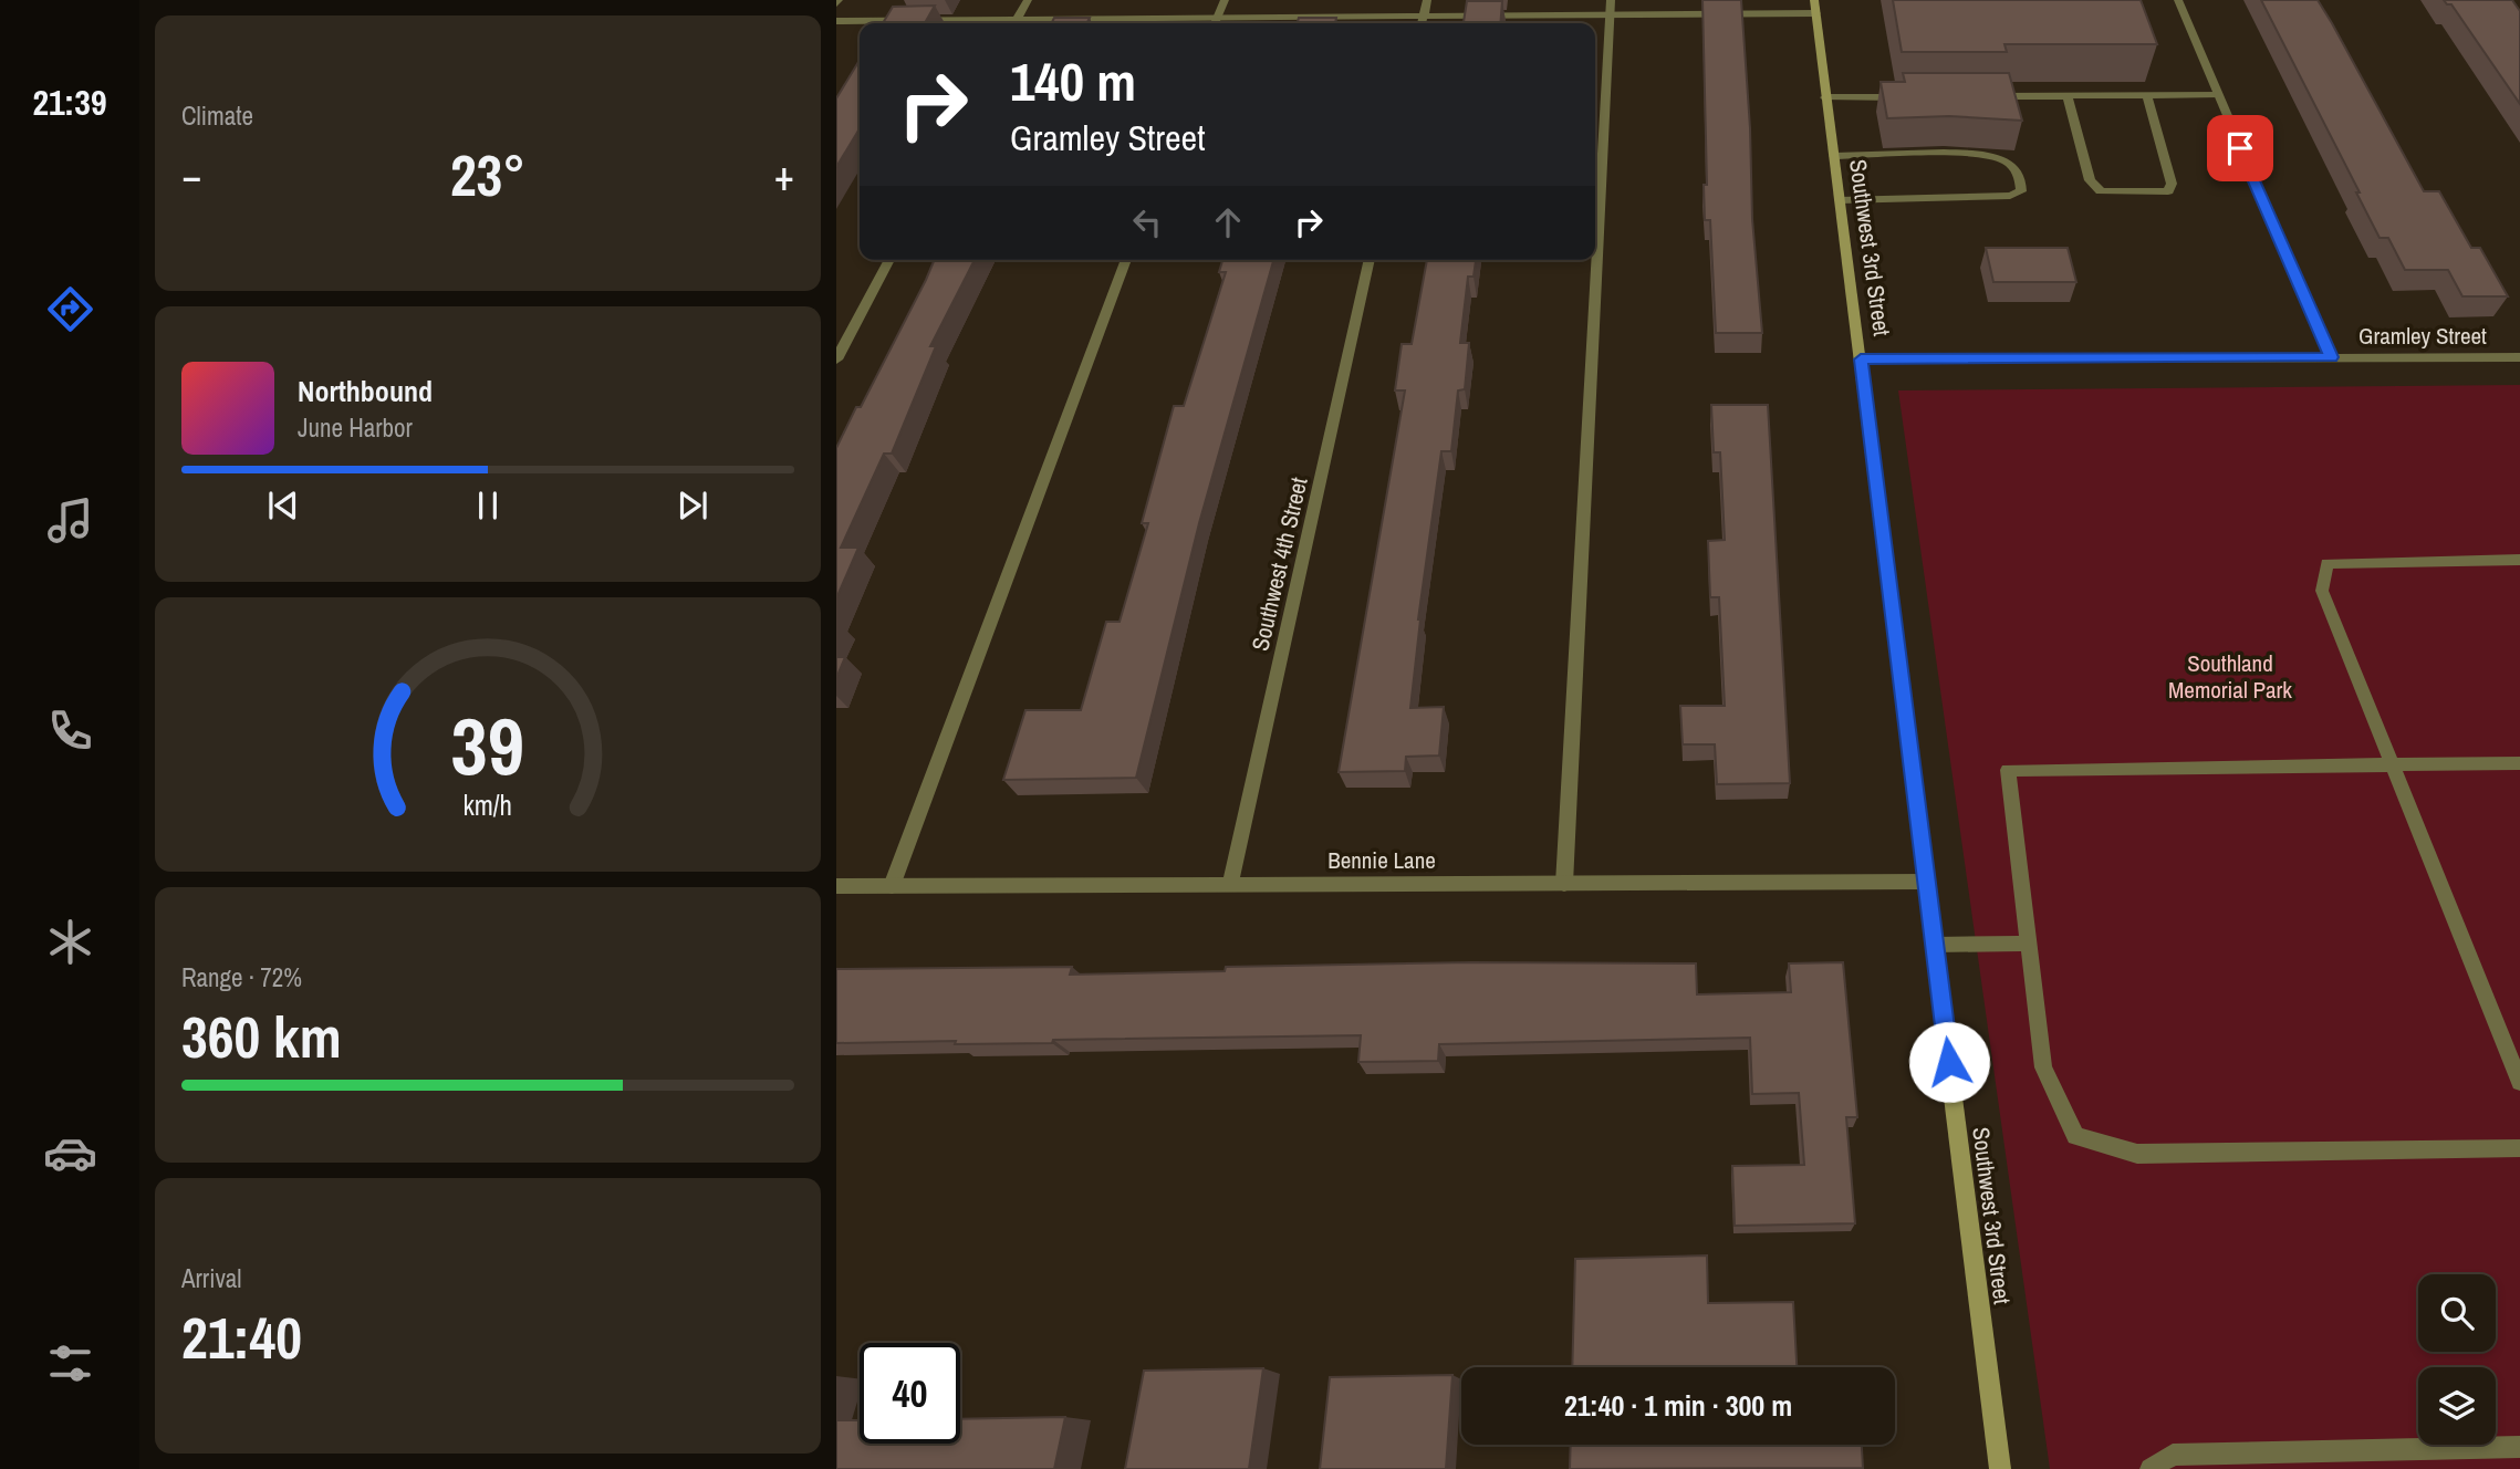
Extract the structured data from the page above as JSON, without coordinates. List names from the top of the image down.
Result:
{
  "streets": {
    "street": [
      "Southwest 3rd Street",
      "Gramley Street",
      "Southwest 4th Street",
      "Bennie Lane"
    ]
  },
  "crossings": [
    ["Southwest 3rd Street", "Gramley Street"],
    ["Southwest 3rd Street", "Bennie Lane"],
    ["Southwest 4th Street", "Bennie Lane"]
  ],
  "parks": ["Southland Memorial Park"],
  "page": {
    "tabs": "21:39",
    "tile": [
      "Climate",
      ["Range · 72%", "360 km"],
      ["Arrival", "21:40"]
    ],
    "turn": ["140 m", "Gramley Street"],
    "heat": ["−", "23°", "+"],
    "song": ["Northbound", "June Harbor"],
    "limit": "40",
    "trip": "21:40 · 1 min · 300 m",
    "gauge": ["39", "km/h"]
  }
}
